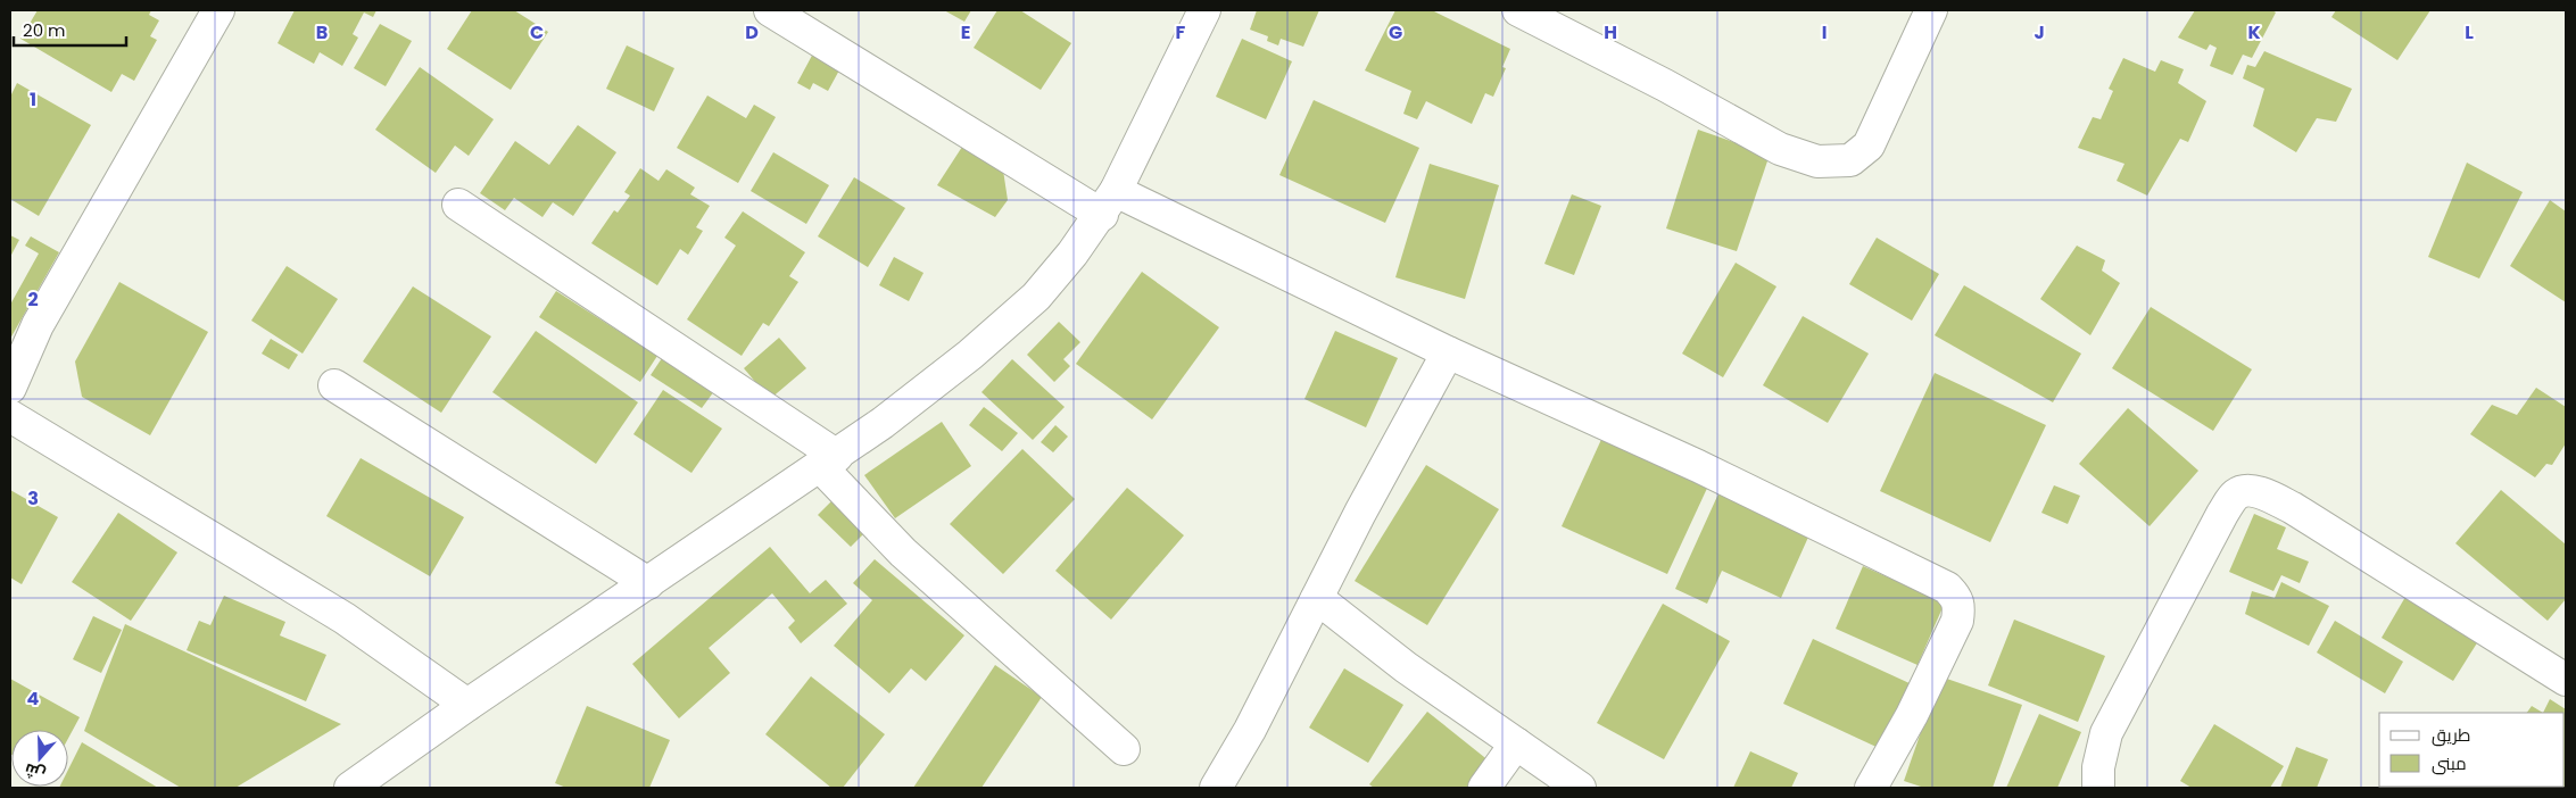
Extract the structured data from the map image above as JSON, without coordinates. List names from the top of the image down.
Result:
{
  "legend": ["طريق", "مبنى"],
  "scale_bar": "20 m",
  "north": "bottom",
  "grid": {
    "columns": [
      "B",
      "C",
      "D",
      "E",
      "F",
      "G",
      "H",
      "I",
      "J",
      "K",
      "L"
    ],
    "rows": [
      "1",
      "2",
      "3",
      "4"
    ]
  }
}
